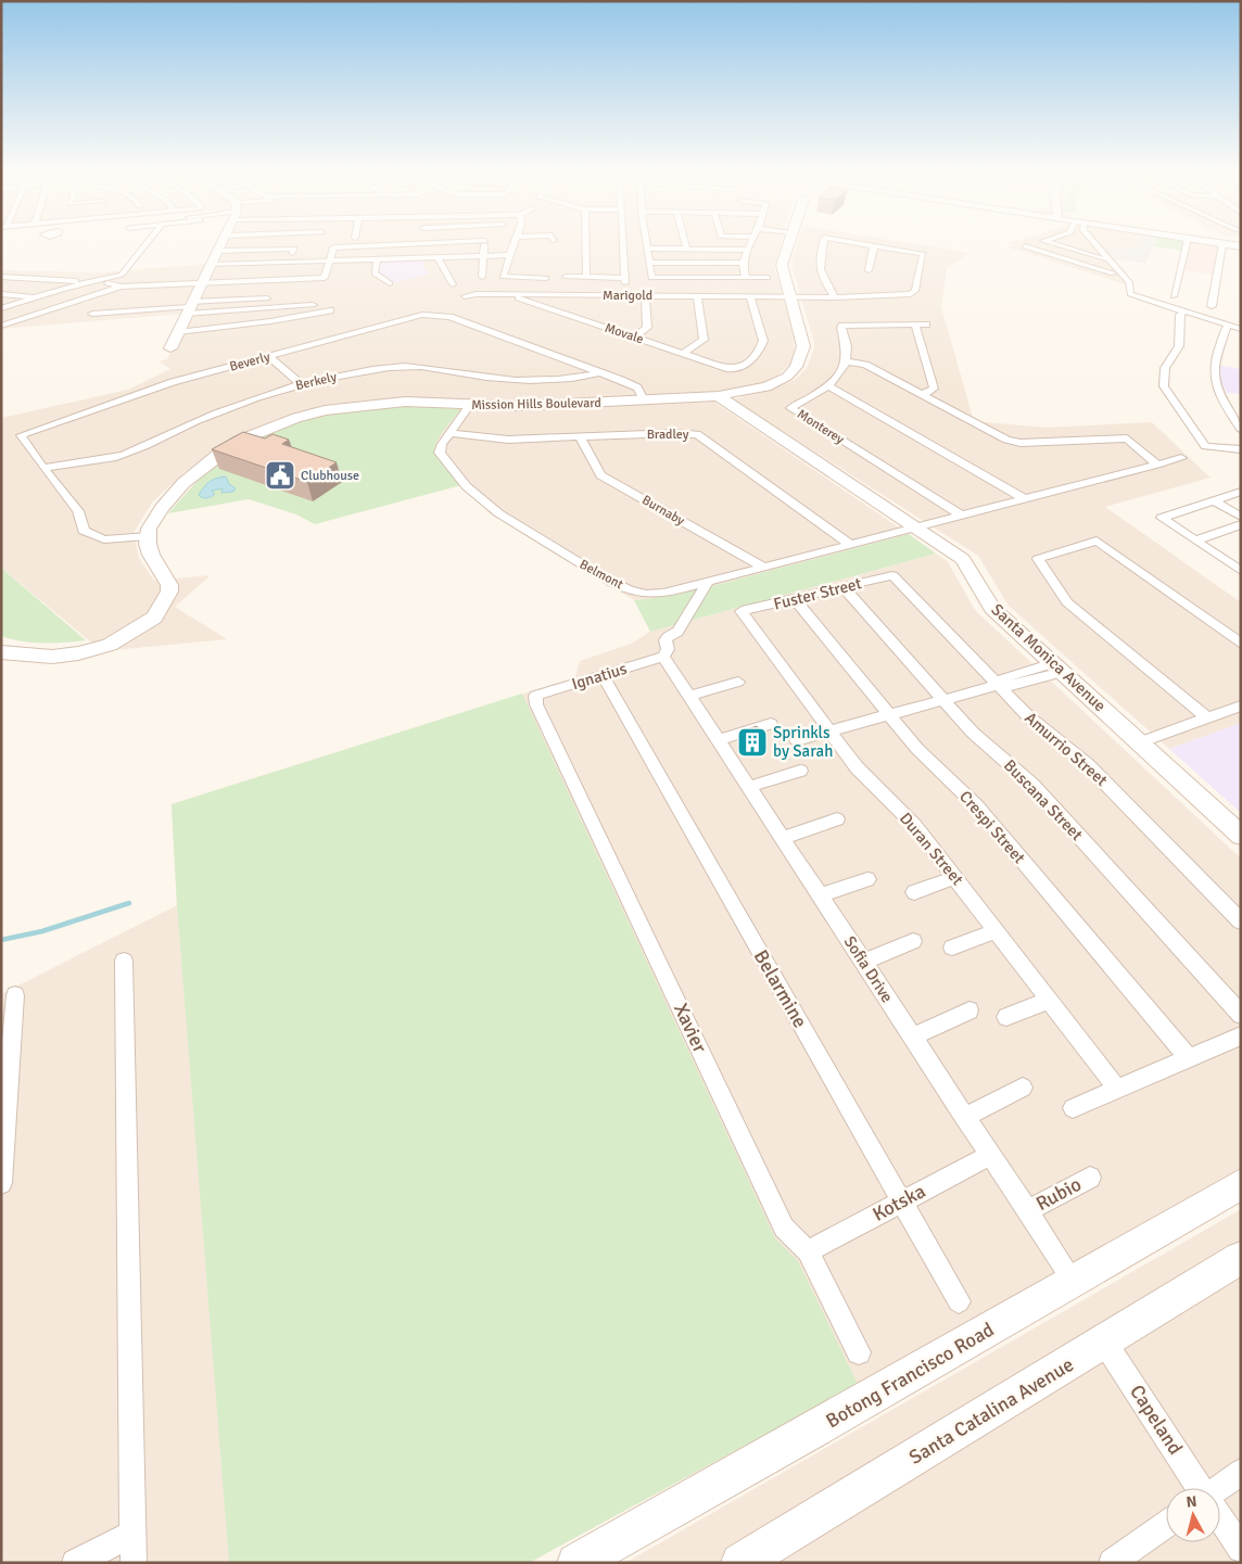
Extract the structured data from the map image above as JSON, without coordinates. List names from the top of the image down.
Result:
{
  "streets": {
    "street": [
      "Marigold",
      "Movale",
      "Beverly",
      "Berkely",
      "Mission Hills Boulevard",
      "Monterey",
      "Bradley",
      "Burnaby",
      "Belmont",
      "Fuster Street",
      "Santa Monica Avenue",
      "Ignatius",
      "Amurrio Street",
      "Buscana Street",
      "Crespi Street",
      "Duran Street",
      "Sofia Drive",
      "Belarmine",
      "Xavier",
      "Rubio",
      "Kotska",
      "Botong Francisco Road",
      "Santa Catalina Avenue",
      "Capeland"
    ]
  },
  "crossings": [
    ["Marigold", "Movale"],
    ["Marigold", "Mission Hills Boulevard"],
    ["Beverly", "Berkely"],
    ["Beverly", "Mission Hills Boulevard"],
    ["Mission Hills Boulevard", "Belmont"],
    ["Mission Hills Boulevard", "Santa Monica Avenue"],
    ["Monterey", "Belmont"],
    ["Bradley", "Burnaby"],
    ["Bradley", "Belmont"],
    ["Burnaby", "Belmont"],
    ["Belmont", "Santa Monica Avenue"],
    ["Fuster Street", "Amurrio Street"],
    ["Fuster Street", "Buscana Street"],
    ["Fuster Street", "Crespi Street"],
    ["Fuster Street", "Duran Street"],
    ["Ignatius", "Sofia Drive"],
    ["Ignatius", "Belarmine"],
    ["Ignatius", "Xavier"],
    ["Sofia Drive", "Rubio"],
    ["Sofia Drive", "Kotska"],
    ["Sofia Drive", "Botong Francisco Road"],
    ["Belarmine", "Kotska"],
    ["Xavier", "Kotska"],
    ["Santa Catalina Avenue", "Capeland"]
  ],
  "places": {
    "public building": ["Clubhouse"],
    "building": ["Sprinkls by Sarah"]
  },
  "north": "top"
}
